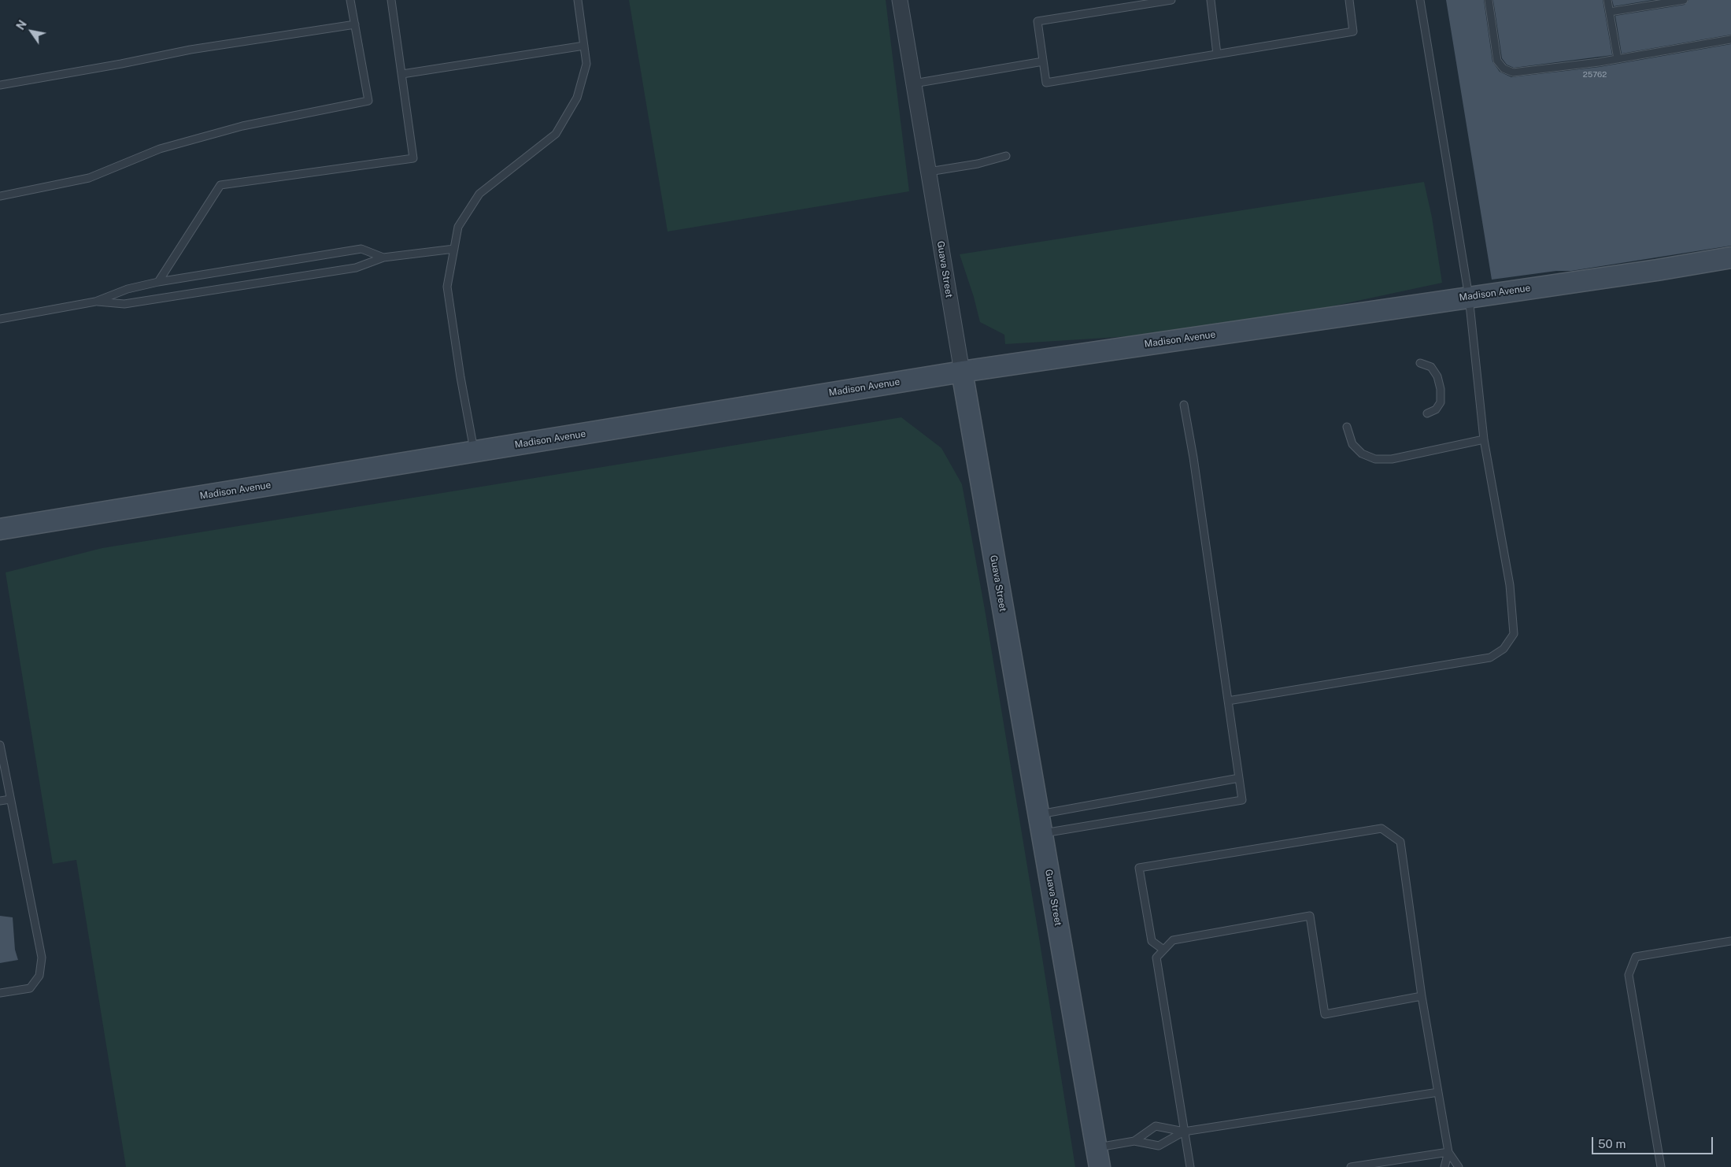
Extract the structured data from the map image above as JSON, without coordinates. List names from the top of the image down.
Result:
{
  "streets": {
    "street": ["Guava Street", "Madison Avenue"]
  },
  "crossings": [
    ["Guava Street", "Madison Avenue"]
  ],
  "house_numbers": ["25762"],
  "scale_bar": "50 m",
  "north": "top left"
}
